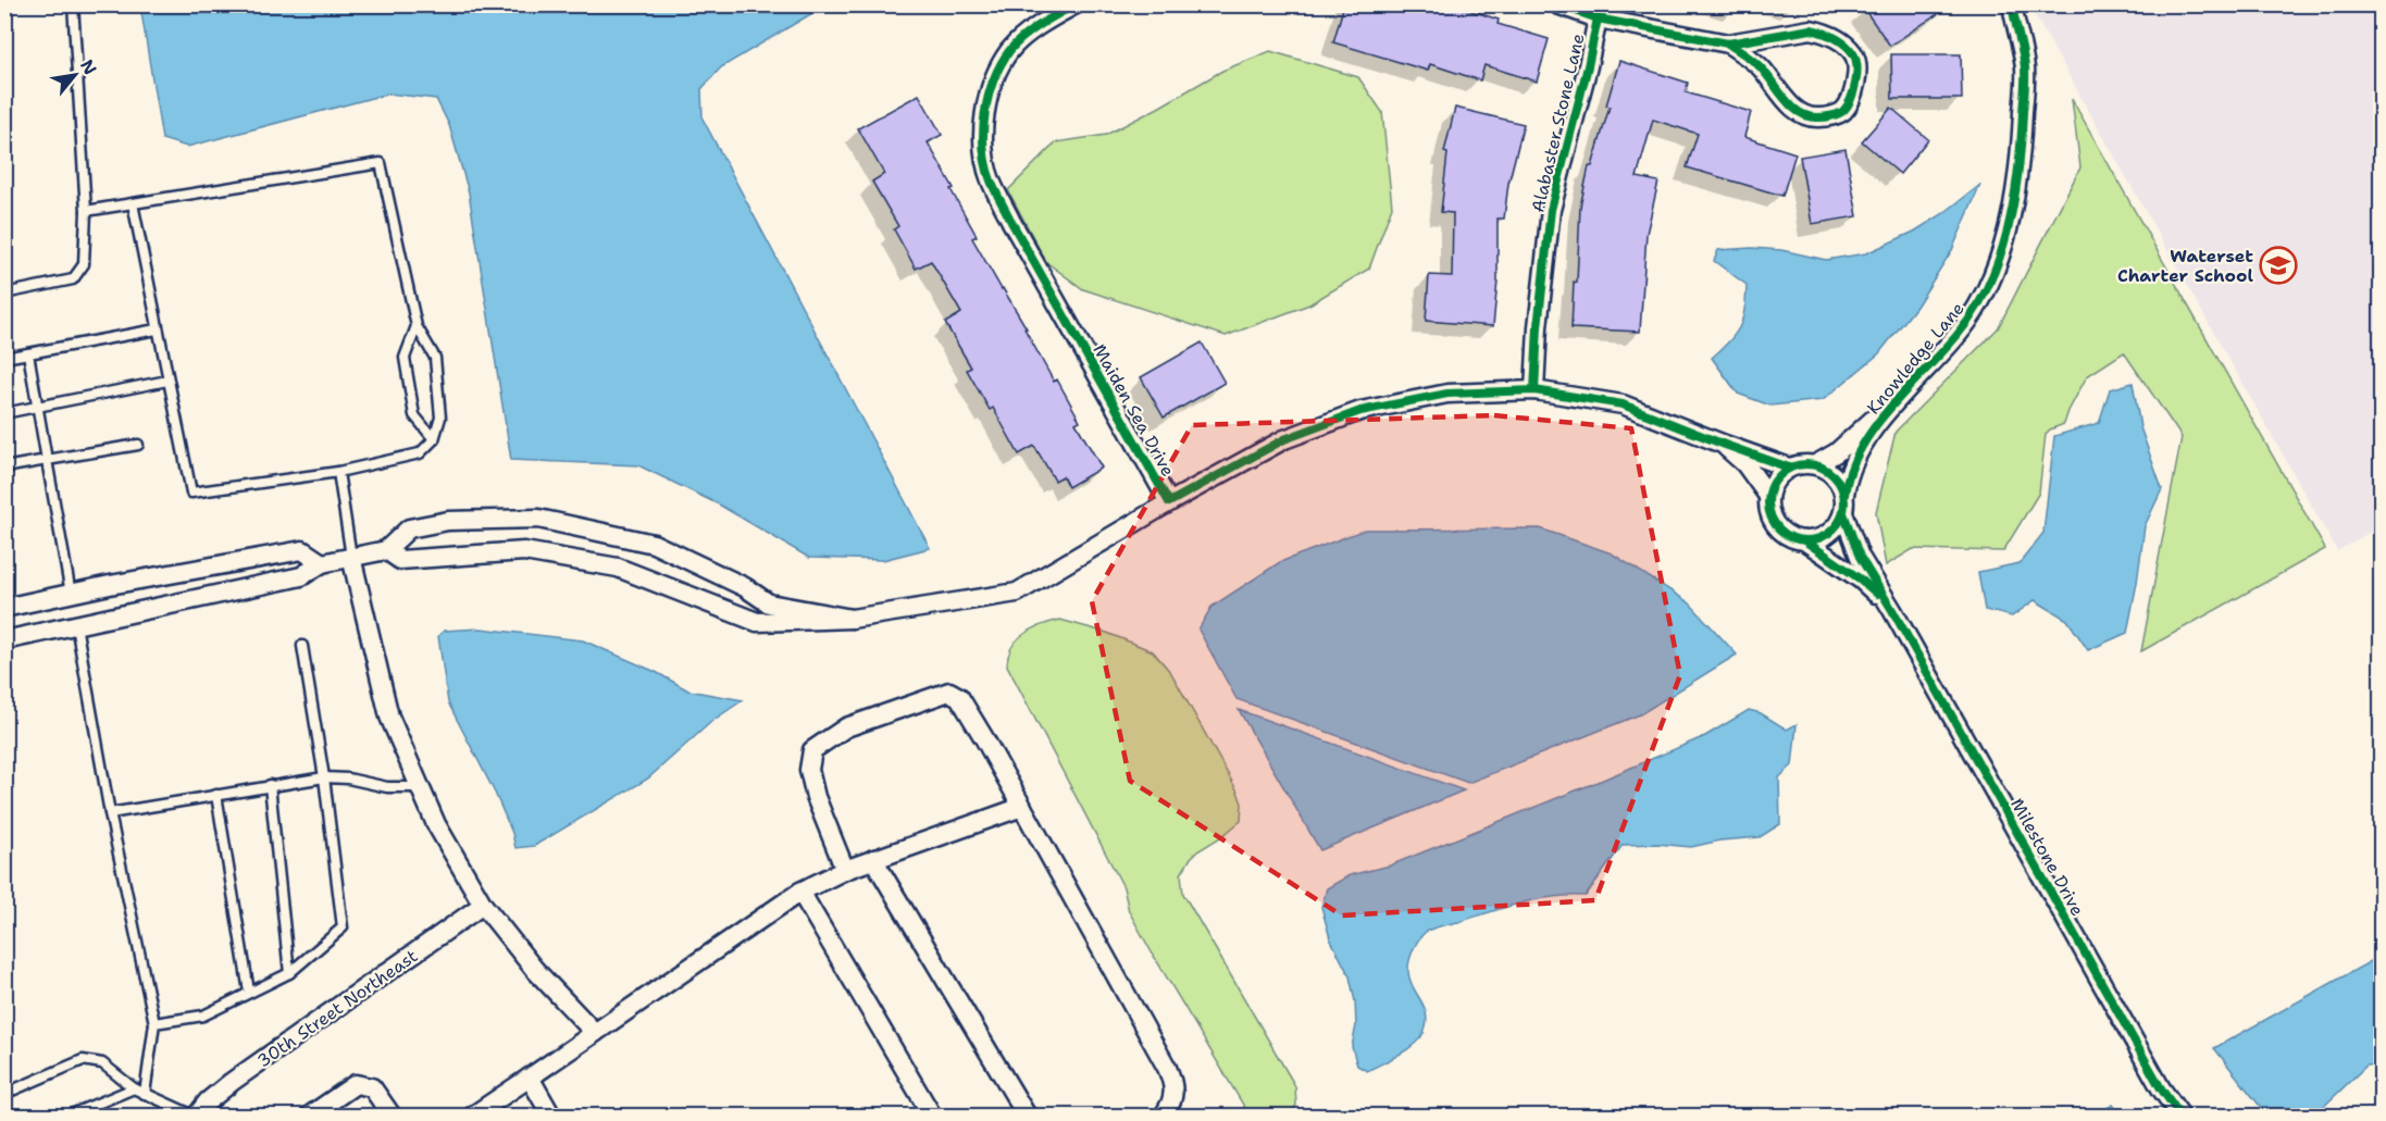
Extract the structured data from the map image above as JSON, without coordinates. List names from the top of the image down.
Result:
{
  "streets": {
    "street": [
      "Alabaster Stone Lane",
      "Knowledge Lane",
      "Maiden Sea Drive",
      "Milestone Drive",
      "30th Street Northeast"
    ]
  },
  "crossings": [
    ["Alabaster Stone Lane", "Maiden Sea Drive"],
    ["Knowledge Lane", "Maiden Sea Drive"],
    ["Knowledge Lane", "Milestone Drive"],
    ["Maiden Sea Drive", "Milestone Drive"]
  ],
  "places": {
    "school or university": ["Waterset Charter School"]
  },
  "north": "top right"
}
